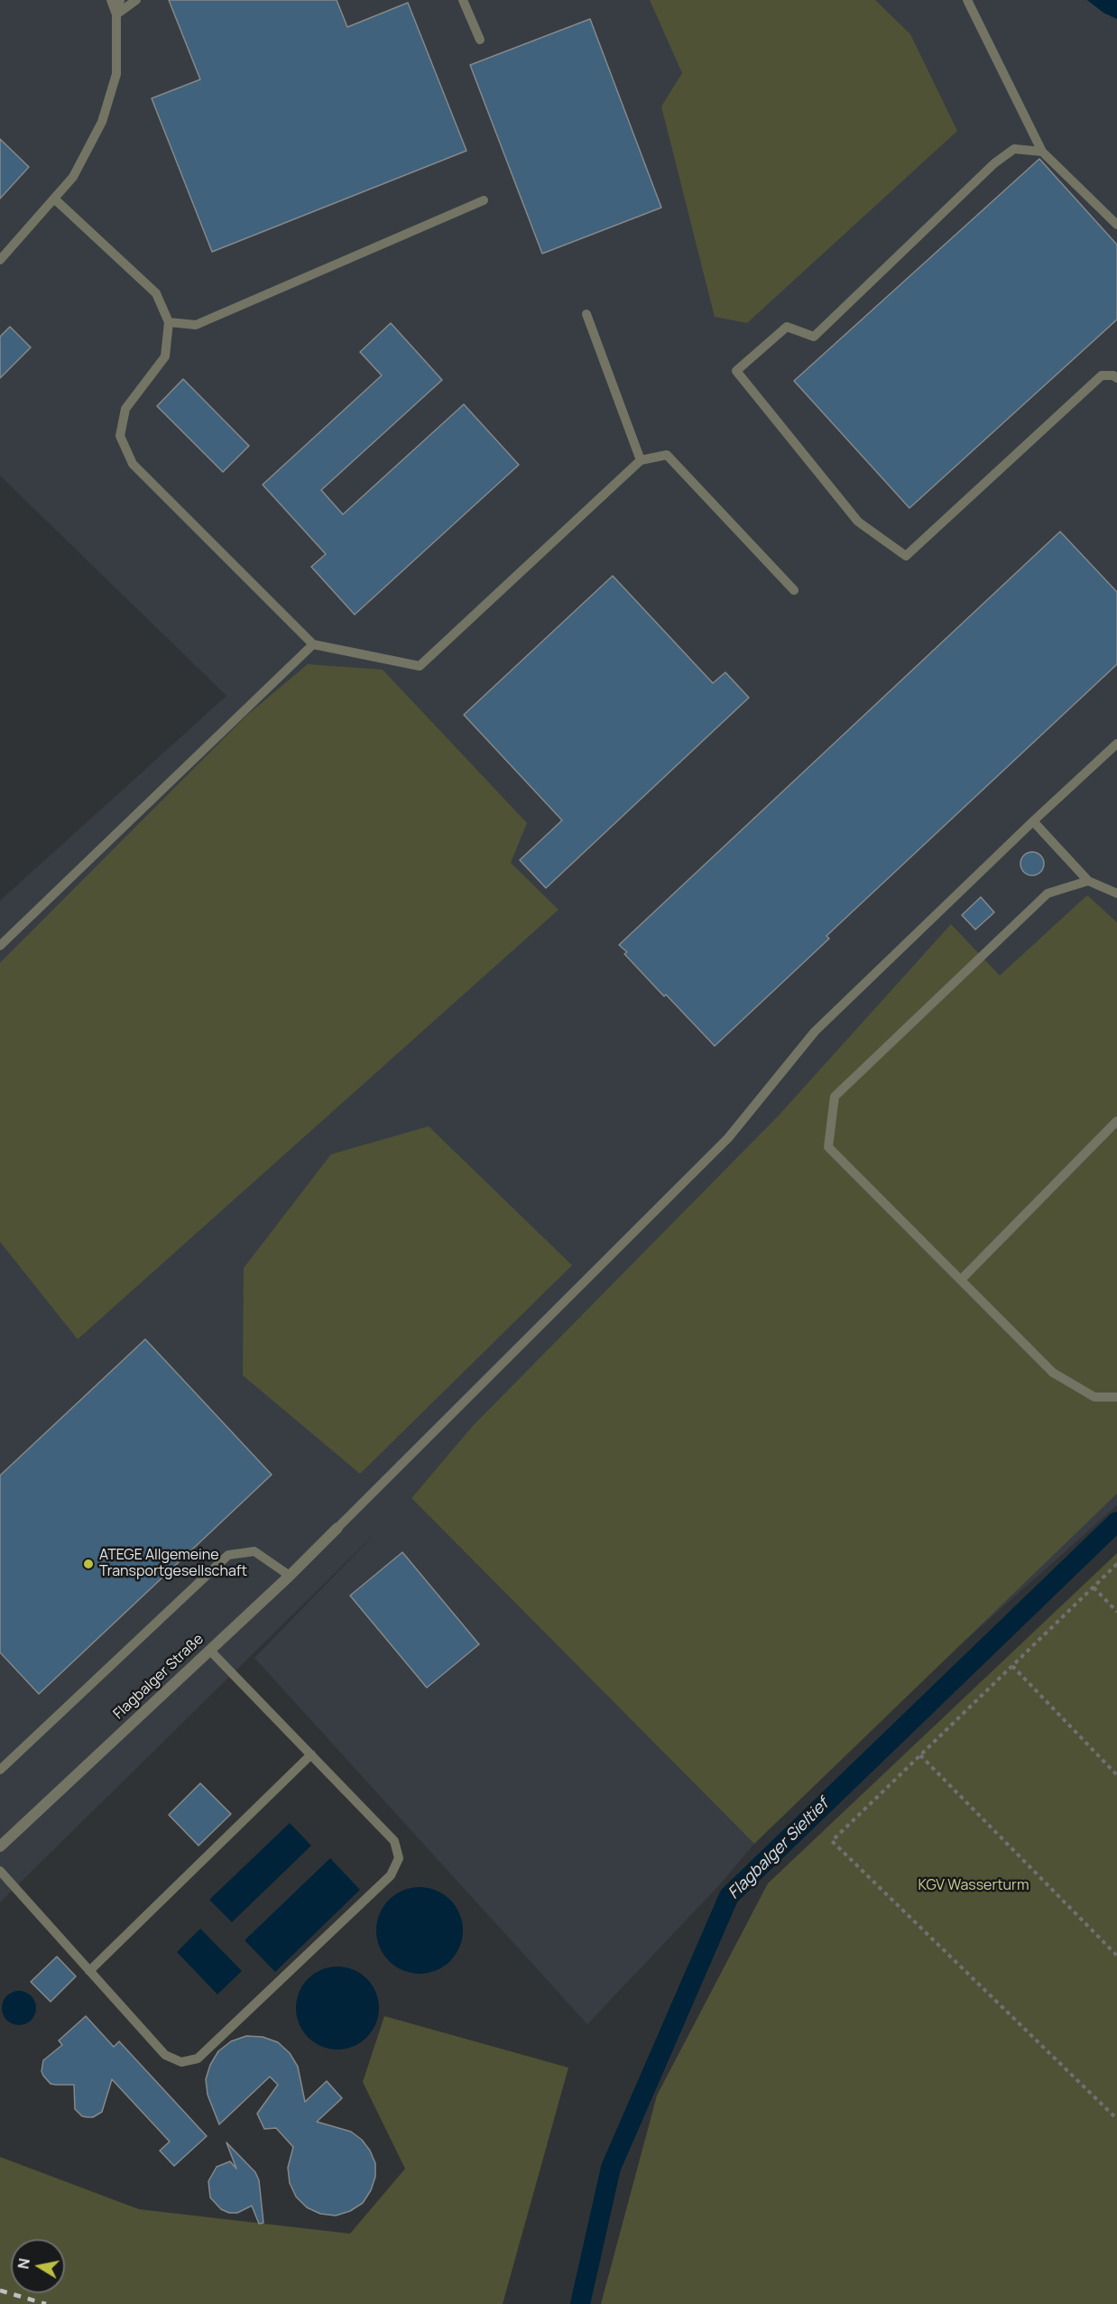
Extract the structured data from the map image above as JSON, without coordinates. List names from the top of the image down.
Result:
{
  "streets": {
    "street": ["Flagbalger Straße"]
  },
  "water": ["Flagbalger Sieltief"],
  "parks": ["KGV Wasserturm"],
  "places": ["ATEGE Allgemeine Transportgesellschaft"],
  "north": "left"
}
